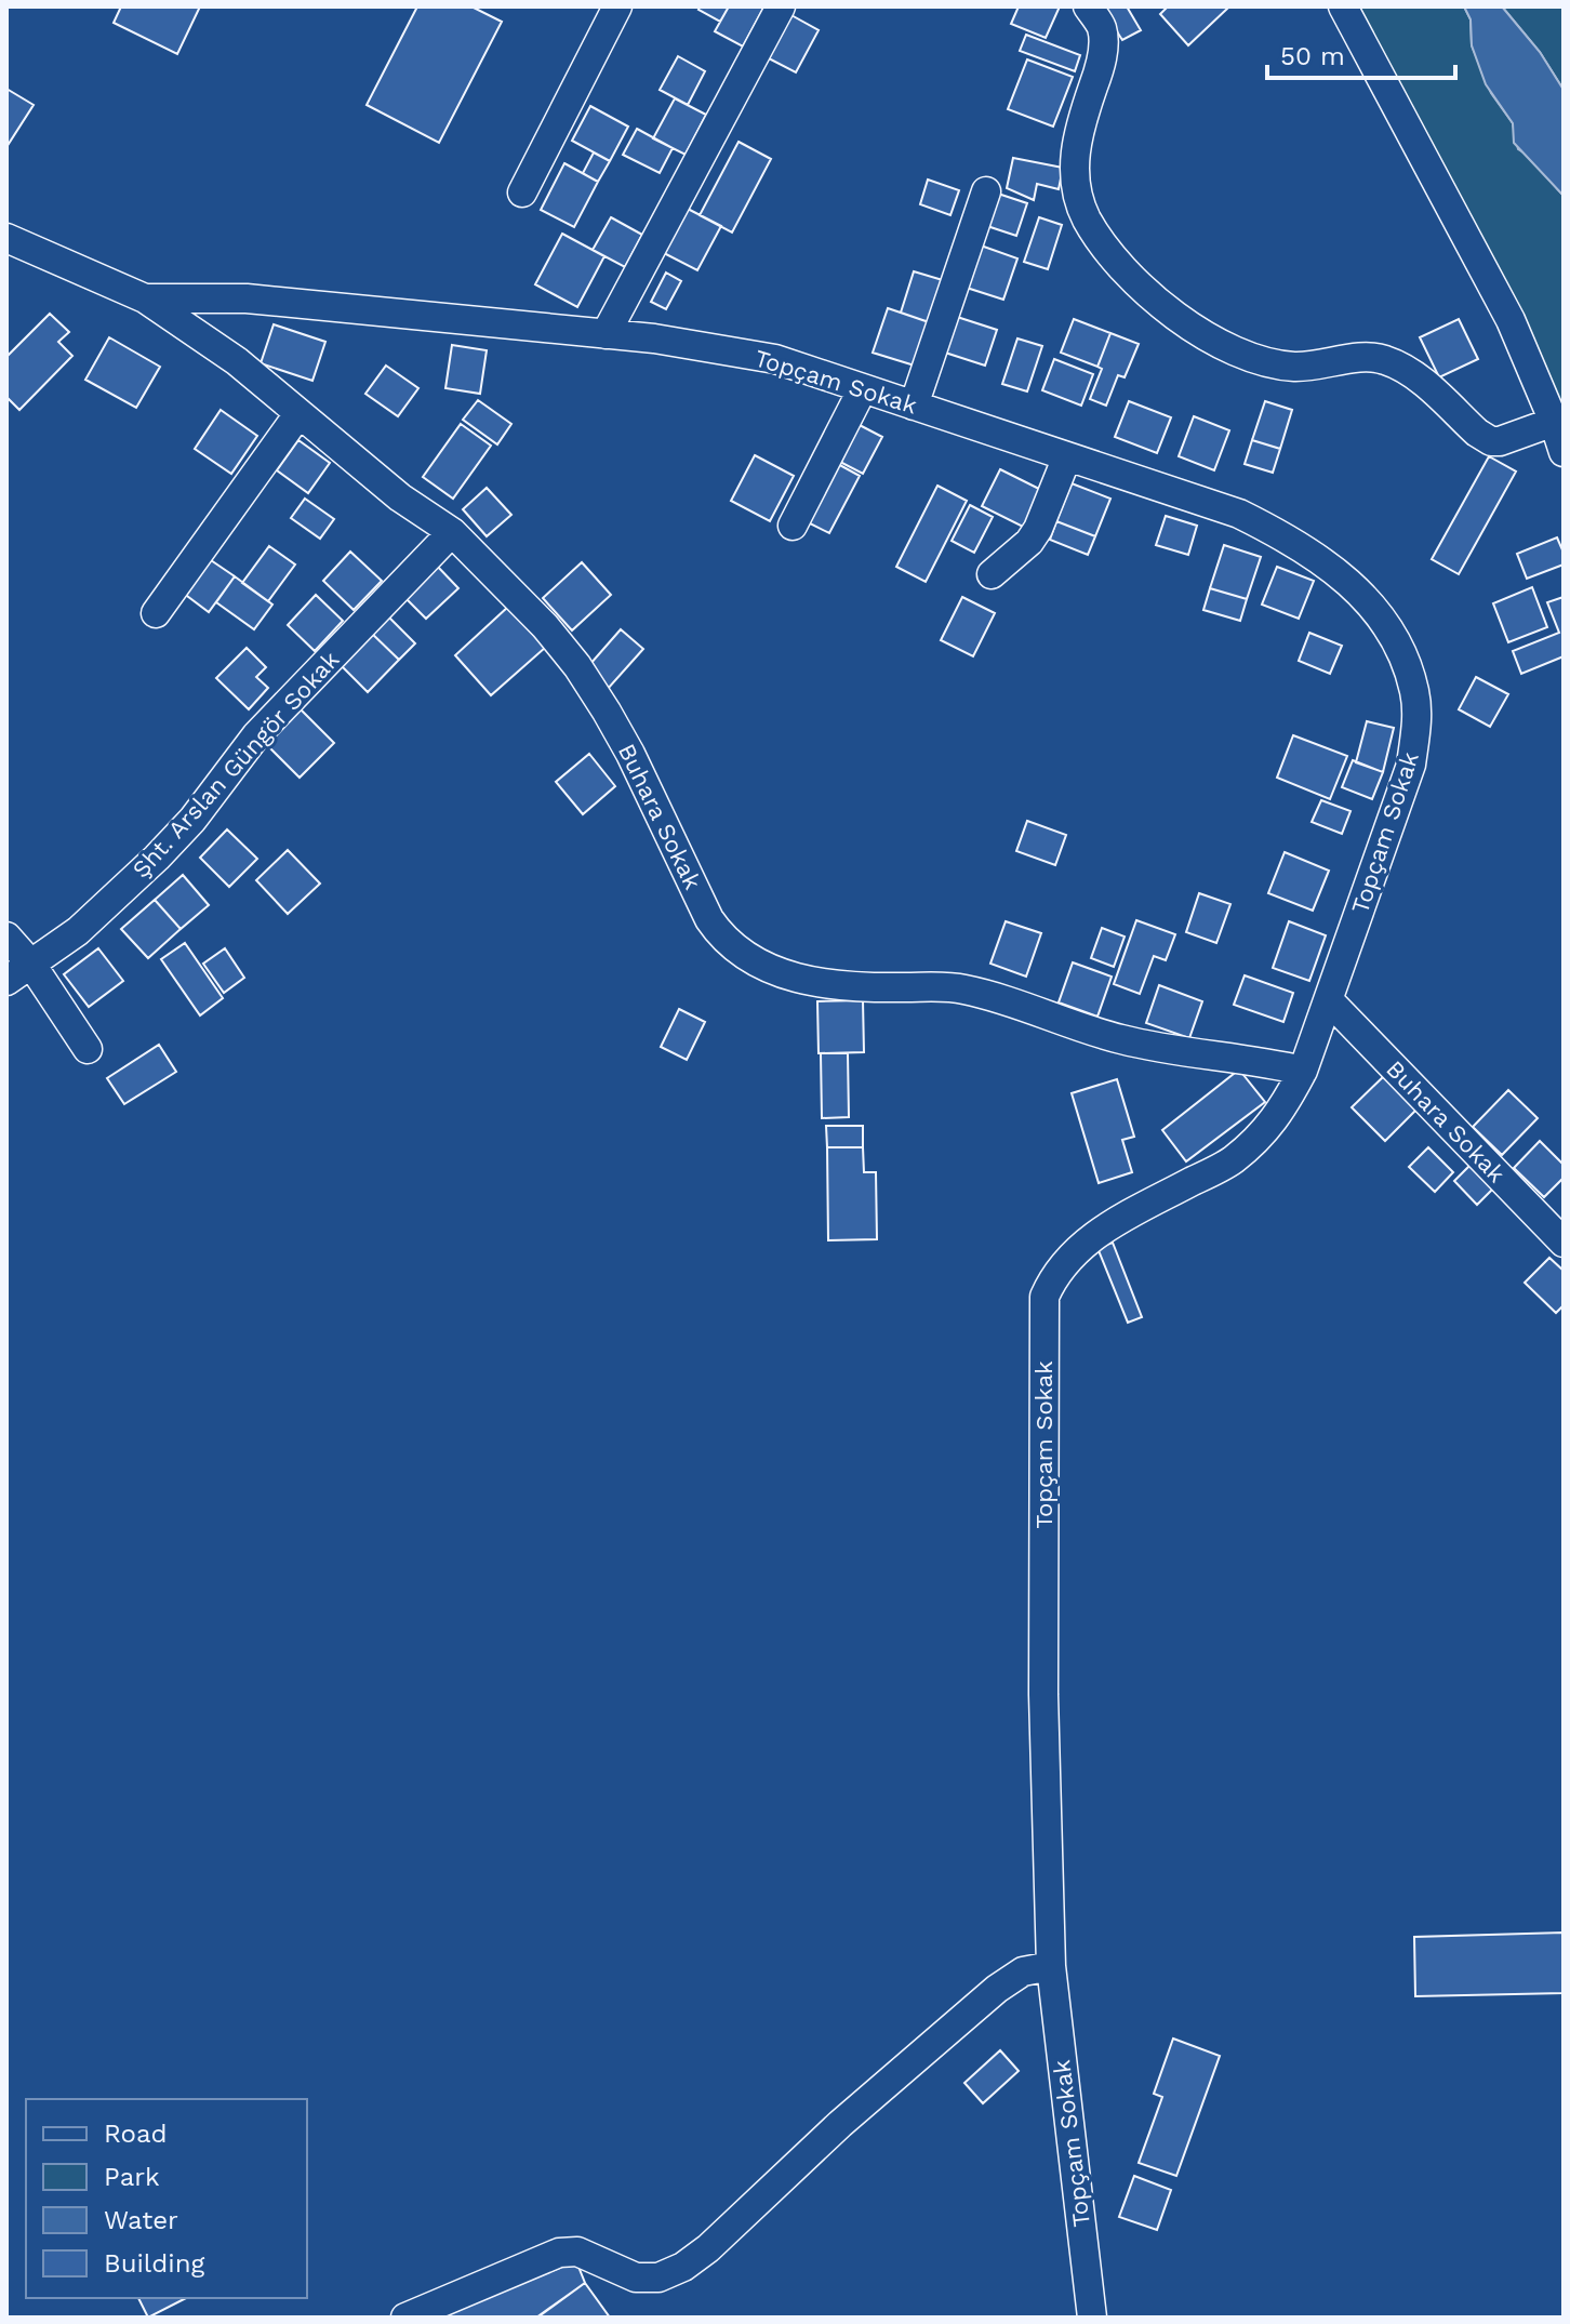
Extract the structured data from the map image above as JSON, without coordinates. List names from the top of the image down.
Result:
{
  "streets": {
    "street": ["Topçam Sokak", "Şht. Arslan Güngör Sokak", "Buhara Sokak"]
  },
  "crossings": [
    ["Topçam Sokak", "Buhara Sokak"],
    ["Şht. Arslan Güngör Sokak", "Buhara Sokak"]
  ],
  "legend": [
    "Road",
    "Park",
    "Water",
    "Building"
  ],
  "scale_bar": "50 m"
}
